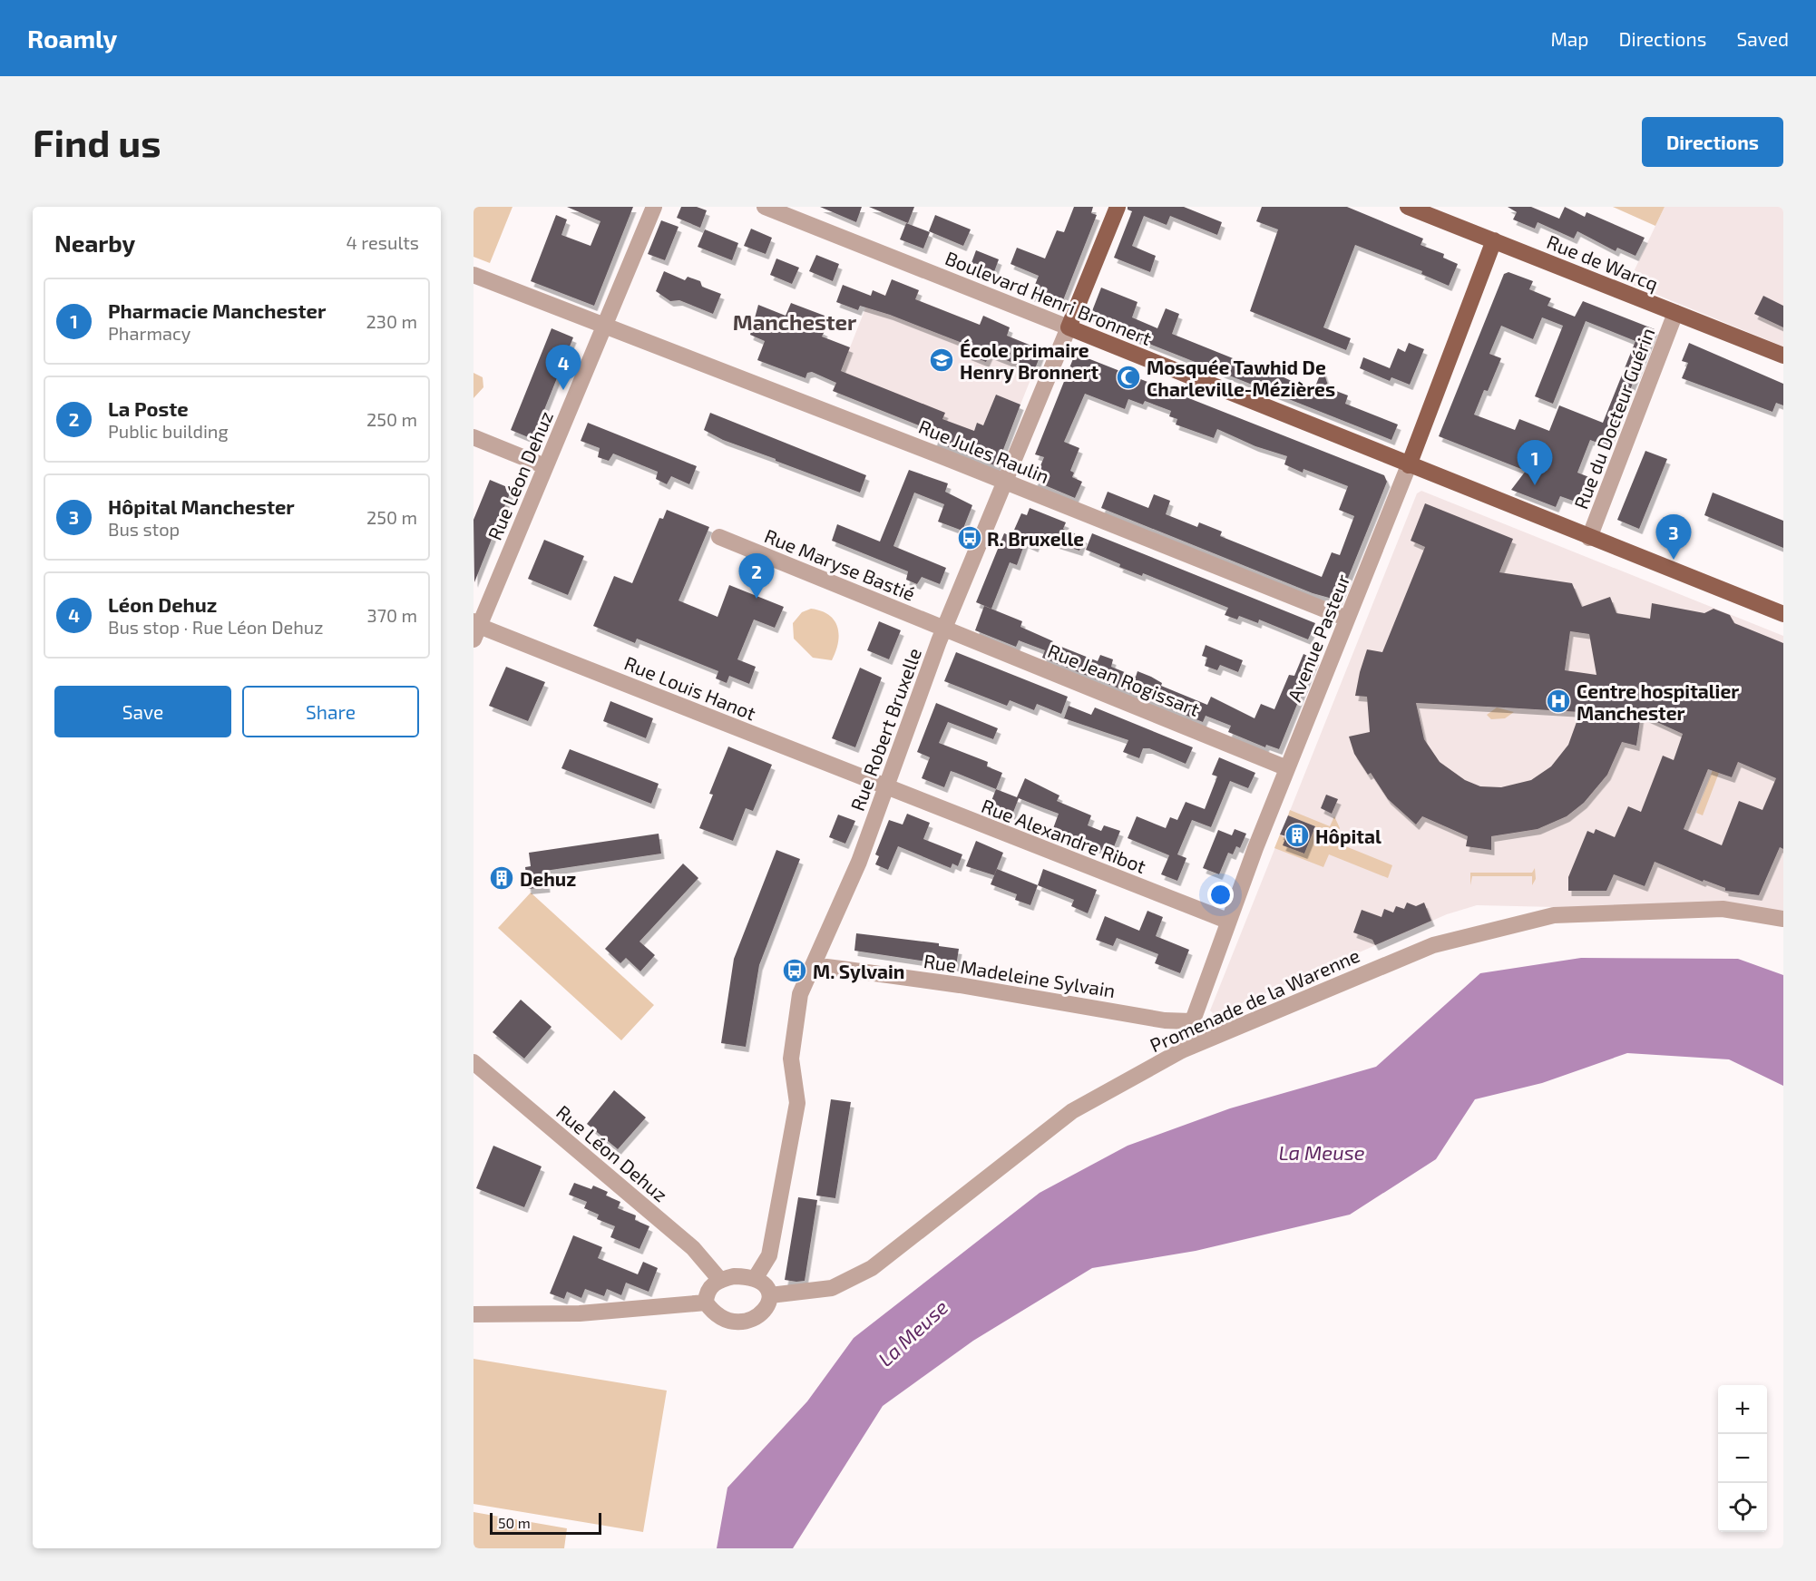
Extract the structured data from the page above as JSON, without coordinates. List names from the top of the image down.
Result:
{
  "streets": {
    "main road": [
      "Rue de Warcq",
      "Boulevard Henri Bronnert",
      "Avenue Pasteur",
      "Rue Robert Bruxelle"
    ],
    "street": [
      "Rue du Docteur Guérin",
      "Rue Jules Raulin",
      "Rue Léon Dehuz",
      "Rue Maryse Bastié",
      "Rue Jean Rogissart",
      "Rue Louis Hanot",
      "Rue Alexandre Ribot",
      "Rue Madeleine Sylvain",
      "Promenade de la Warenne"
    ]
  },
  "crossings": [
    ["Rue de Warcq", "Rue du Docteur Guérin"],
    ["Rue de Warcq", "Avenue Pasteur"],
    ["Boulevard Henri Bronnert", "Rue du Docteur Guérin"],
    ["Boulevard Henri Bronnert", "Avenue Pasteur"],
    ["Boulevard Henri Bronnert", "Rue Robert Bruxelle"],
    ["Rue Jules Raulin", "Rue Léon Dehuz"],
    ["Rue Jules Raulin", "Avenue Pasteur"],
    ["Rue Jules Raulin", "Rue Robert Bruxelle"],
    ["Rue Léon Dehuz", "Rue Louis Hanot"],
    ["Rue Léon Dehuz", "Rue Robert Bruxelle"],
    ["Rue Léon Dehuz", "Promenade de la Warenne"],
    ["Rue Maryse Bastié", "Rue Jean Rogissart"],
    ["Rue Maryse Bastié", "Rue Robert Bruxelle"],
    ["Avenue Pasteur", "Rue Jean Rogissart"],
    ["Avenue Pasteur", "Rue Alexandre Ribot"],
    ["Avenue Pasteur", "Rue Madeleine Sylvain"],
    ["Avenue Pasteur", "Promenade de la Warenne"],
    ["Rue Jean Rogissart", "Rue Robert Bruxelle"],
    ["Rue Louis Hanot", "Rue Robert Bruxelle"],
    ["Rue Louis Hanot", "Rue Alexandre Ribot"],
    ["Rue Robert Bruxelle", "Rue Alexandre Ribot"],
    ["Rue Robert Bruxelle", "Rue Madeleine Sylvain"],
    ["Rue Robert Bruxelle", "Promenade de la Warenne"]
  ],
  "districts": ["Manchester"],
  "water": ["La Meuse"],
  "places": {
    "school or university": ["École primaire Henry Bronnert"],
    "mosque": ["Mosquée Tawhid De Charleville-Mézières"],
    "bus stop": ["R. Bruxelle", "M. Sylvain"],
    "hospital": ["Centre hospitalier Manchester"],
    "building": ["Hôpital", "Dehuz"]
  },
  "scale_bar": "50 m",
  "page": {
    "header": "Roamly",
    "nav": ["Map", "Directions", "Saved"],
    "buttons": [
      "Directions",
      ["Save", "Share"]
    ],
    "title": "Find us",
    "heading": ["Nearby", "4 results"],
    "list": [
      {
        "mark": "1",
        "name": "Pharmacie Manchester",
        "note": "Pharmacy",
        "value": "230 m"
      },
      {
        "mark": "2",
        "name": "La Poste",
        "note": "Public building",
        "value": "250 m"
      },
      {
        "mark": "3",
        "name": "Hôpital Manchester",
        "note": "Bus stop",
        "value": "250 m"
      },
      {
        "mark": "4",
        "name": "Léon Dehuz",
        "note": "Bus stop · Rue Léon Dehuz",
        "value": "370 m"
      }
    ],
    "pins": [
      "4",
      "1",
      "3",
      "2"
    ],
    "map_buttons": ["+", "−"],
    "scale": "50 m"
  }
}
